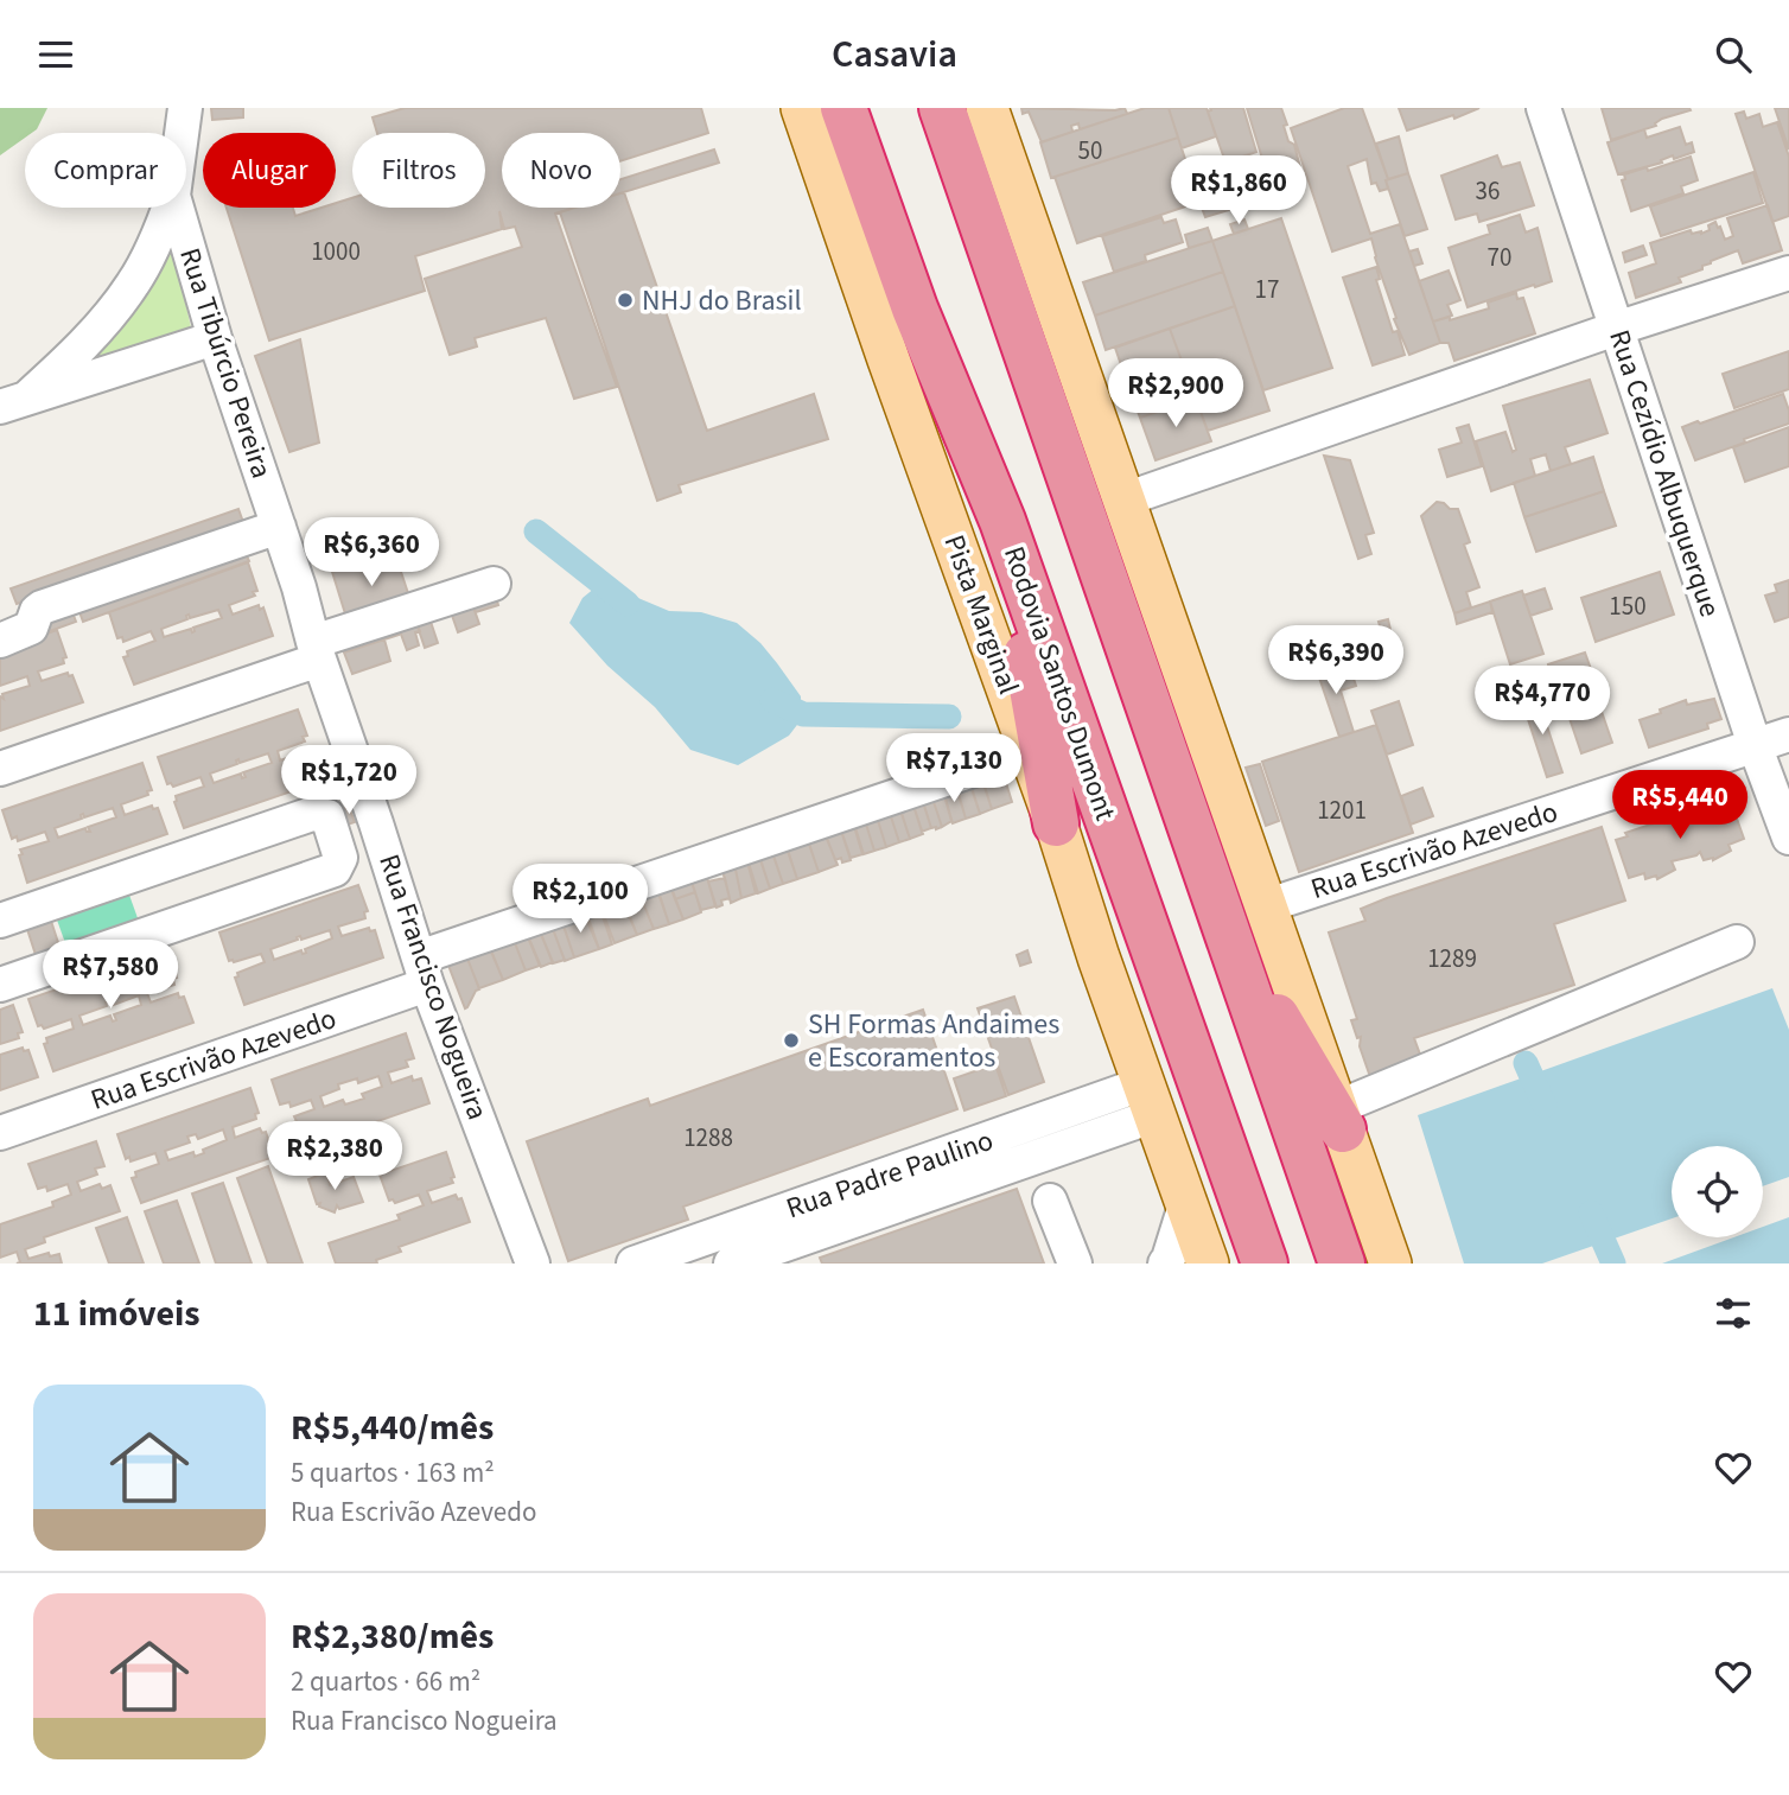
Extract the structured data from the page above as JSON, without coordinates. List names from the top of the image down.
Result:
{
  "streets": {
    "highway": ["Rodovia Santos Dumont"],
    "main road": ["Pista Marginal"],
    "street": [
      "Rua Tibúrcio Pereira",
      "Rua Cezídio Albuquerque",
      "Rua Escrivão Azevedo",
      "Rua Francisco Nogueira",
      "Rua Padre Paulino"
    ]
  },
  "crossings": [
    ["Rua Tibúrcio Pereira", "Rua Francisco Nogueira"],
    ["Rua Cezídio Albuquerque", "Rua Escrivão Azevedo"],
    ["Pista Marginal", "Rua Padre Paulino"],
    ["Rua Escrivão Azevedo", "Rua Francisco Nogueira"]
  ],
  "places": ["NHJ do Brasil", "SH Formas Andaimes e Escoramentos"],
  "house_numbers": [
    "50",
    "36",
    "1000",
    "70",
    "17",
    "150",
    "1201",
    "1289",
    "1288"
  ],
  "page": {
    "header": "Casavia",
    "chip": [
      "Comprar",
      "Alugar",
      "Filtros",
      "Novo"
    ],
    "price": [
      "R$1,860",
      "R$2,900",
      "R$6,360",
      "R$6,390",
      "R$4,770",
      "R$7,130",
      "R$1,720",
      "R$5,440",
      "R$2,100",
      "R$7,580",
      "R$2,380"
    ],
    "heading": "11 imóveis",
    "list": [
      {
        "name": "R$5,440/mês",
        "note": "5 quartos · 163 m² · Rua Escrivão Azevedo"
      },
      {
        "name": "R$2,380/mês",
        "note": "2 quartos · 66 m² · Rua Francisco Nogueira"
      }
    ]
  }
}
